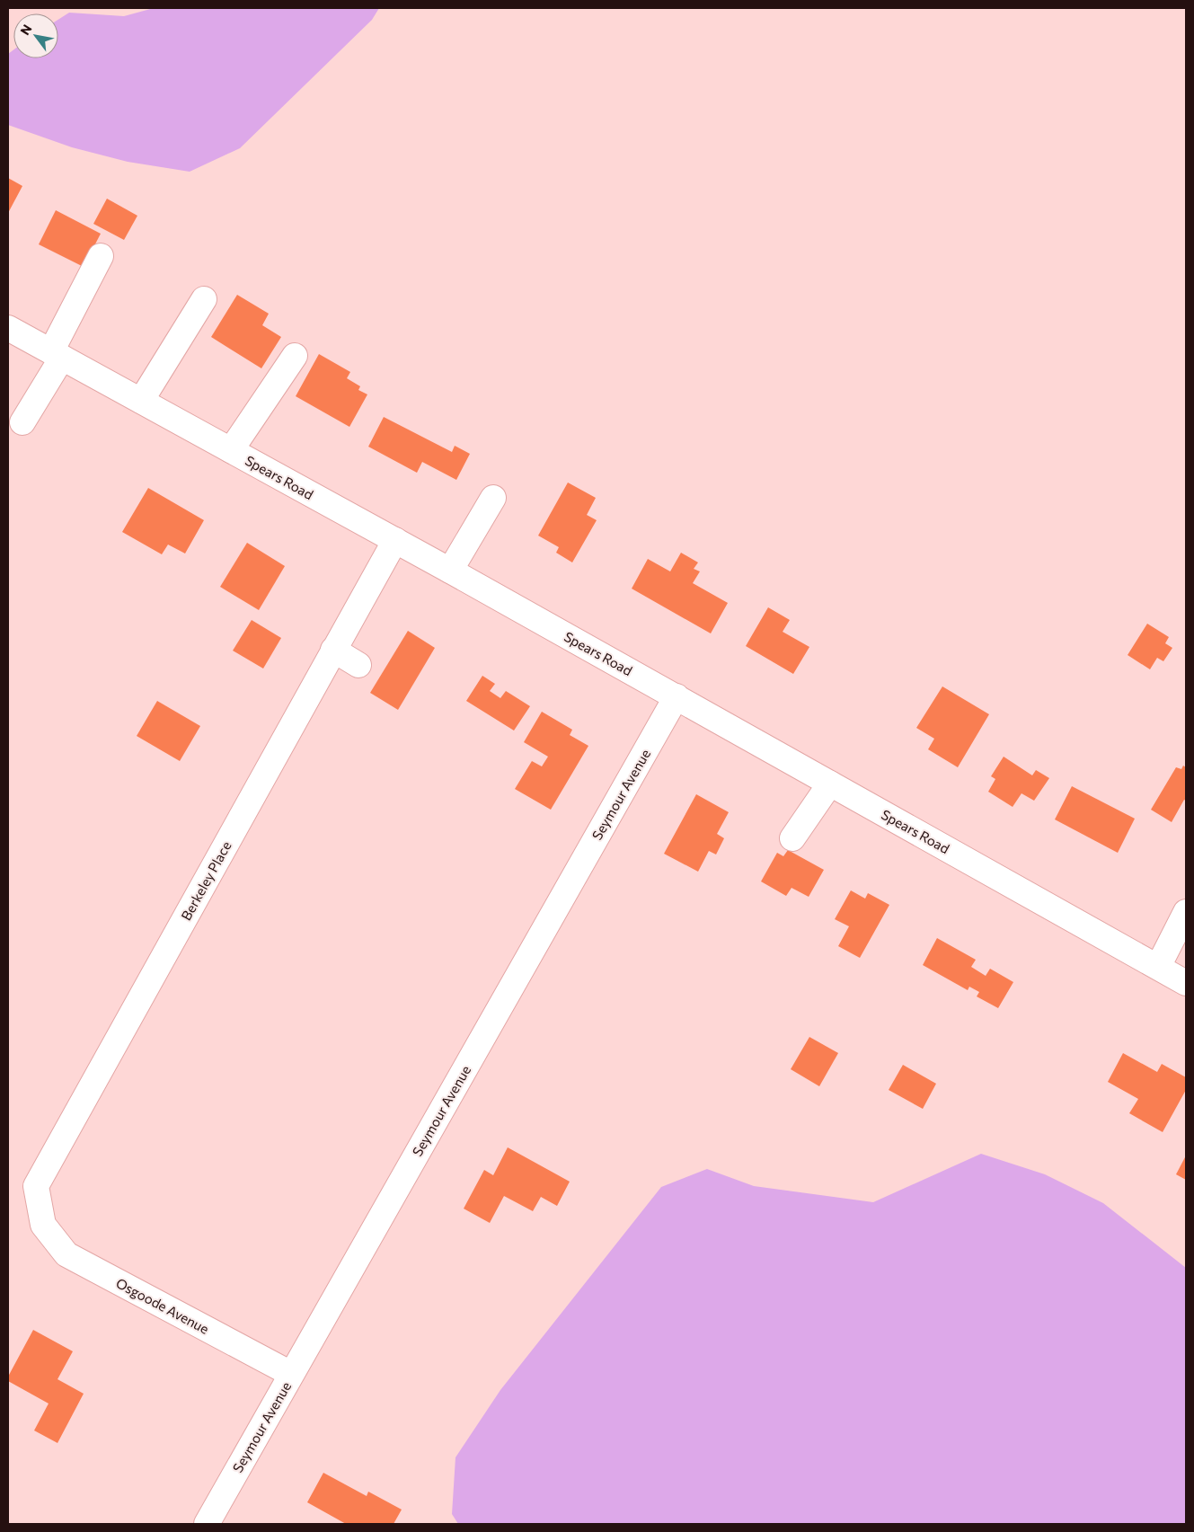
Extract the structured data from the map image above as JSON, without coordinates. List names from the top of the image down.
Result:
{
  "streets": {
    "street": [
      "Spears Road",
      "Seymour Avenue",
      "Berkeley Place",
      "Osgoode Avenue"
    ]
  },
  "crossings": [
    ["Spears Road", "Seymour Avenue"],
    ["Spears Road", "Berkeley Place"],
    ["Seymour Avenue", "Osgoode Avenue"],
    ["Berkeley Place", "Osgoode Avenue"]
  ],
  "north": "top left"
}
